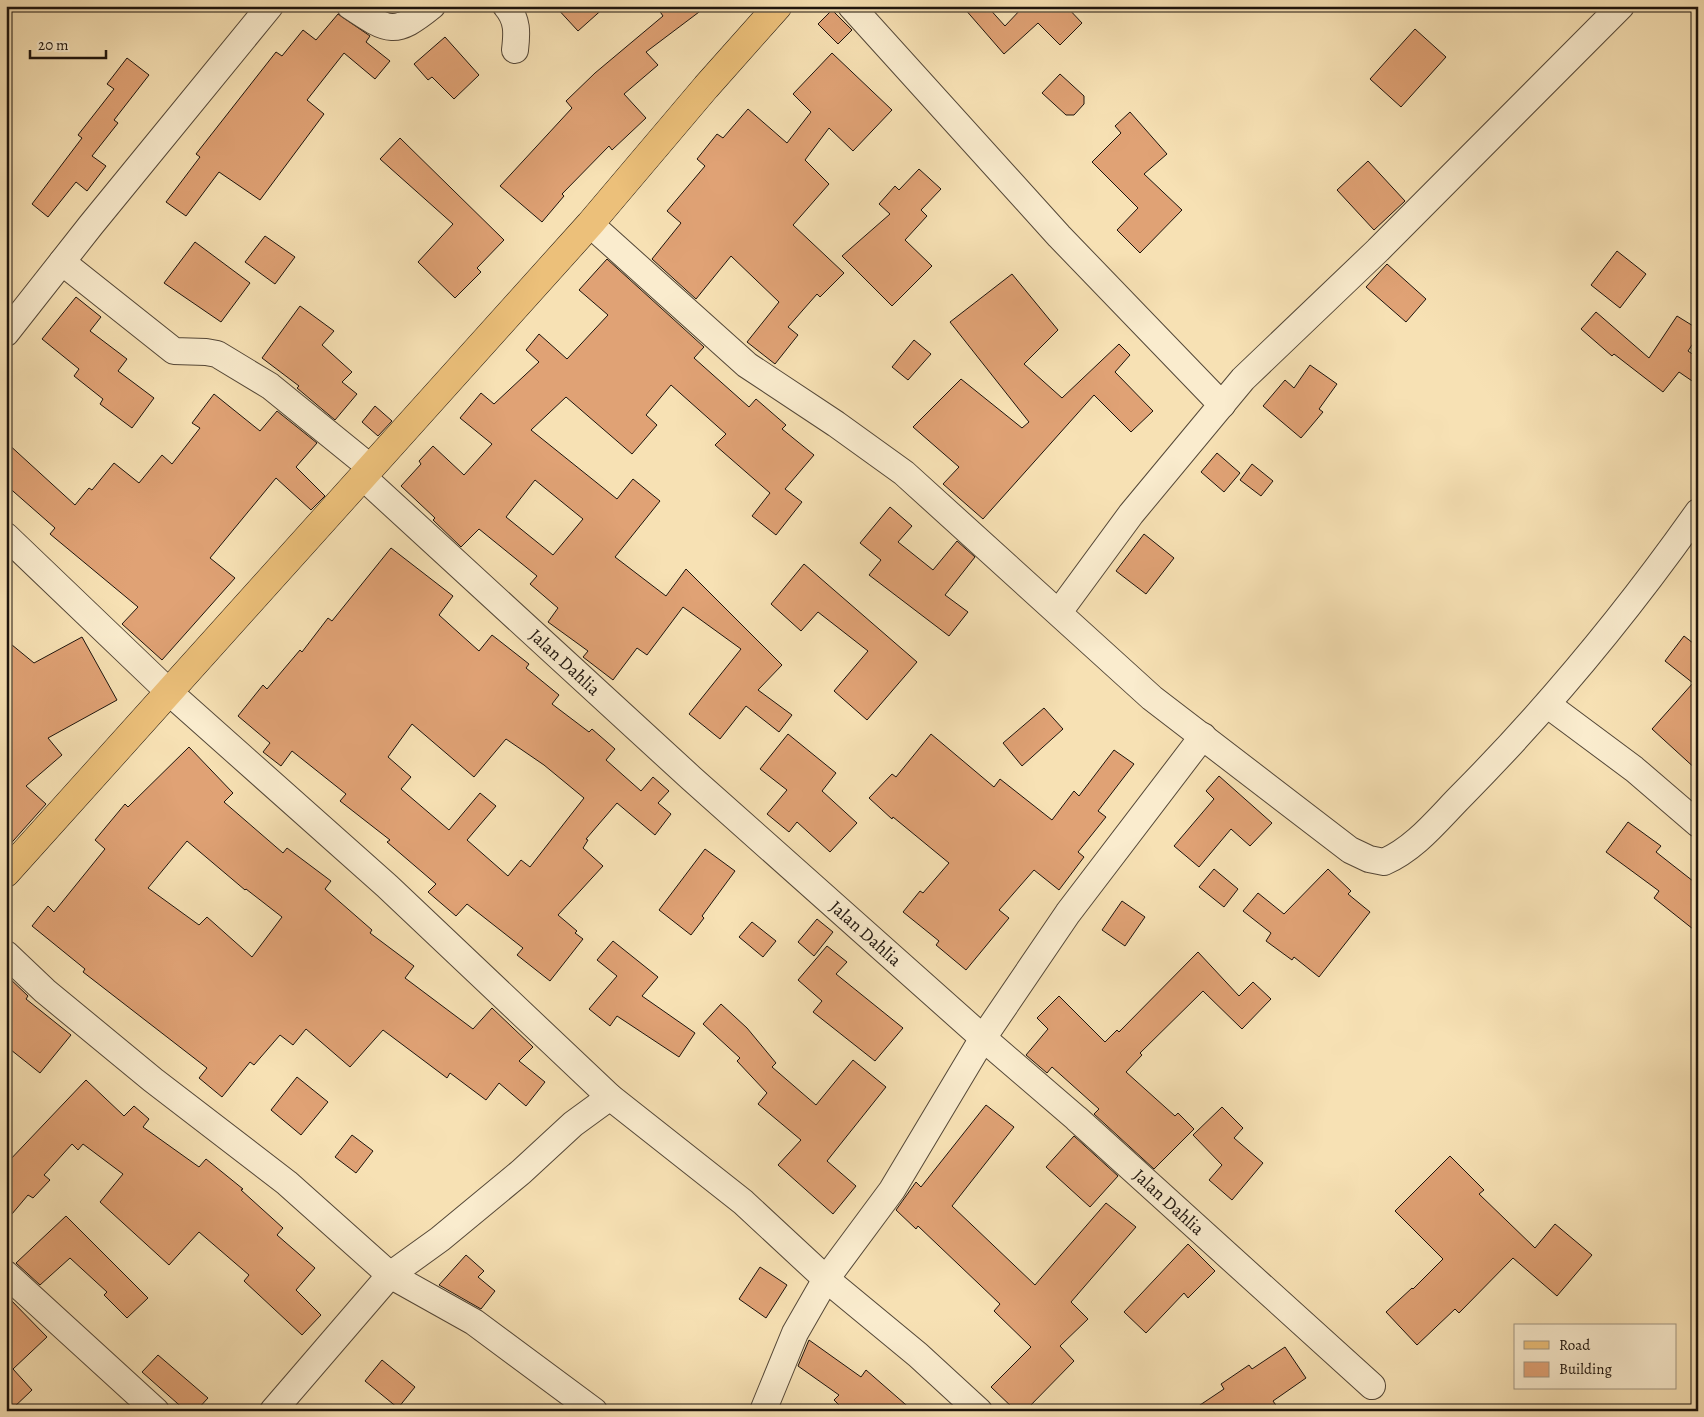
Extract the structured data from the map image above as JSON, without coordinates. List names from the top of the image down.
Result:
{
  "streets": {
    "street": ["Jalan Dahlia"]
  },
  "legend": ["Road", "Building"],
  "scale_bar": "20 m"
}
